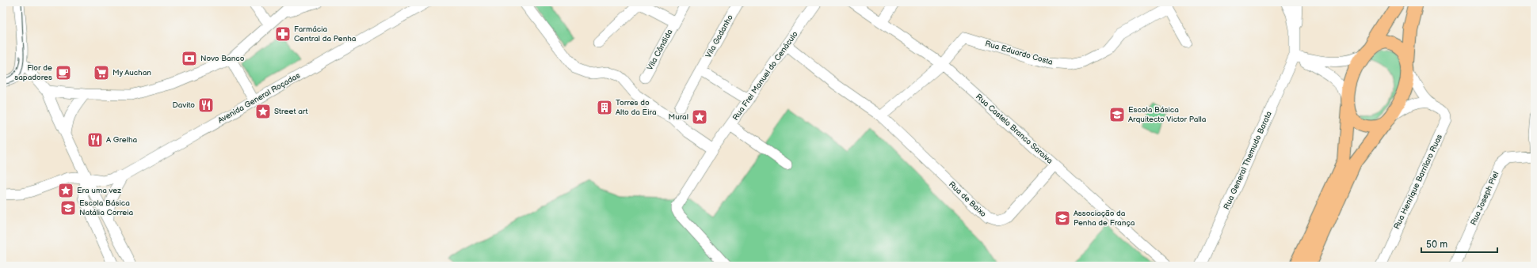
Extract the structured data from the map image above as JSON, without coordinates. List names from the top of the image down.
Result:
{
  "streets": {
    "street": [
      "Vila Gadanho",
      "Vila Cândida",
      "Rua Eduardo Costa",
      "Rua Frei Manuel do Cenáculo",
      "Avenida General Roçadas",
      "Rua Castelo Branco Saraiva",
      "Rua General Themudo Barata",
      "Rua Henrique Barrilaro Ruas",
      "Rua Joseph Piel",
      "Rua de Baixo"
    ]
  },
  "crossings": [
    ["Rua Eduardo Costa", "Rua Castelo Branco Saraiva"],
    ["Rua Castelo Branco Saraiva", "Rua de Baixo"]
  ],
  "places": {
    "pharmacy": ["Farmácia Central da Penha"],
    "bank": ["Novo Banco"],
    "cafe": ["Flor de sapadores"],
    "supermarket": ["My Auchan"],
    "restaurant": ["Davito", "A Grelha"],
    "building": ["Torres do Alto da Eira"],
    "place": ["Street art", "Mural", "Era uma vez"],
    "school or university": ["Escola Básica Arquitecto Victor Palla", "Escola Básica Natália Correia", "Associação da Penha de França"]
  },
  "scale_bar": "50 m"
}
